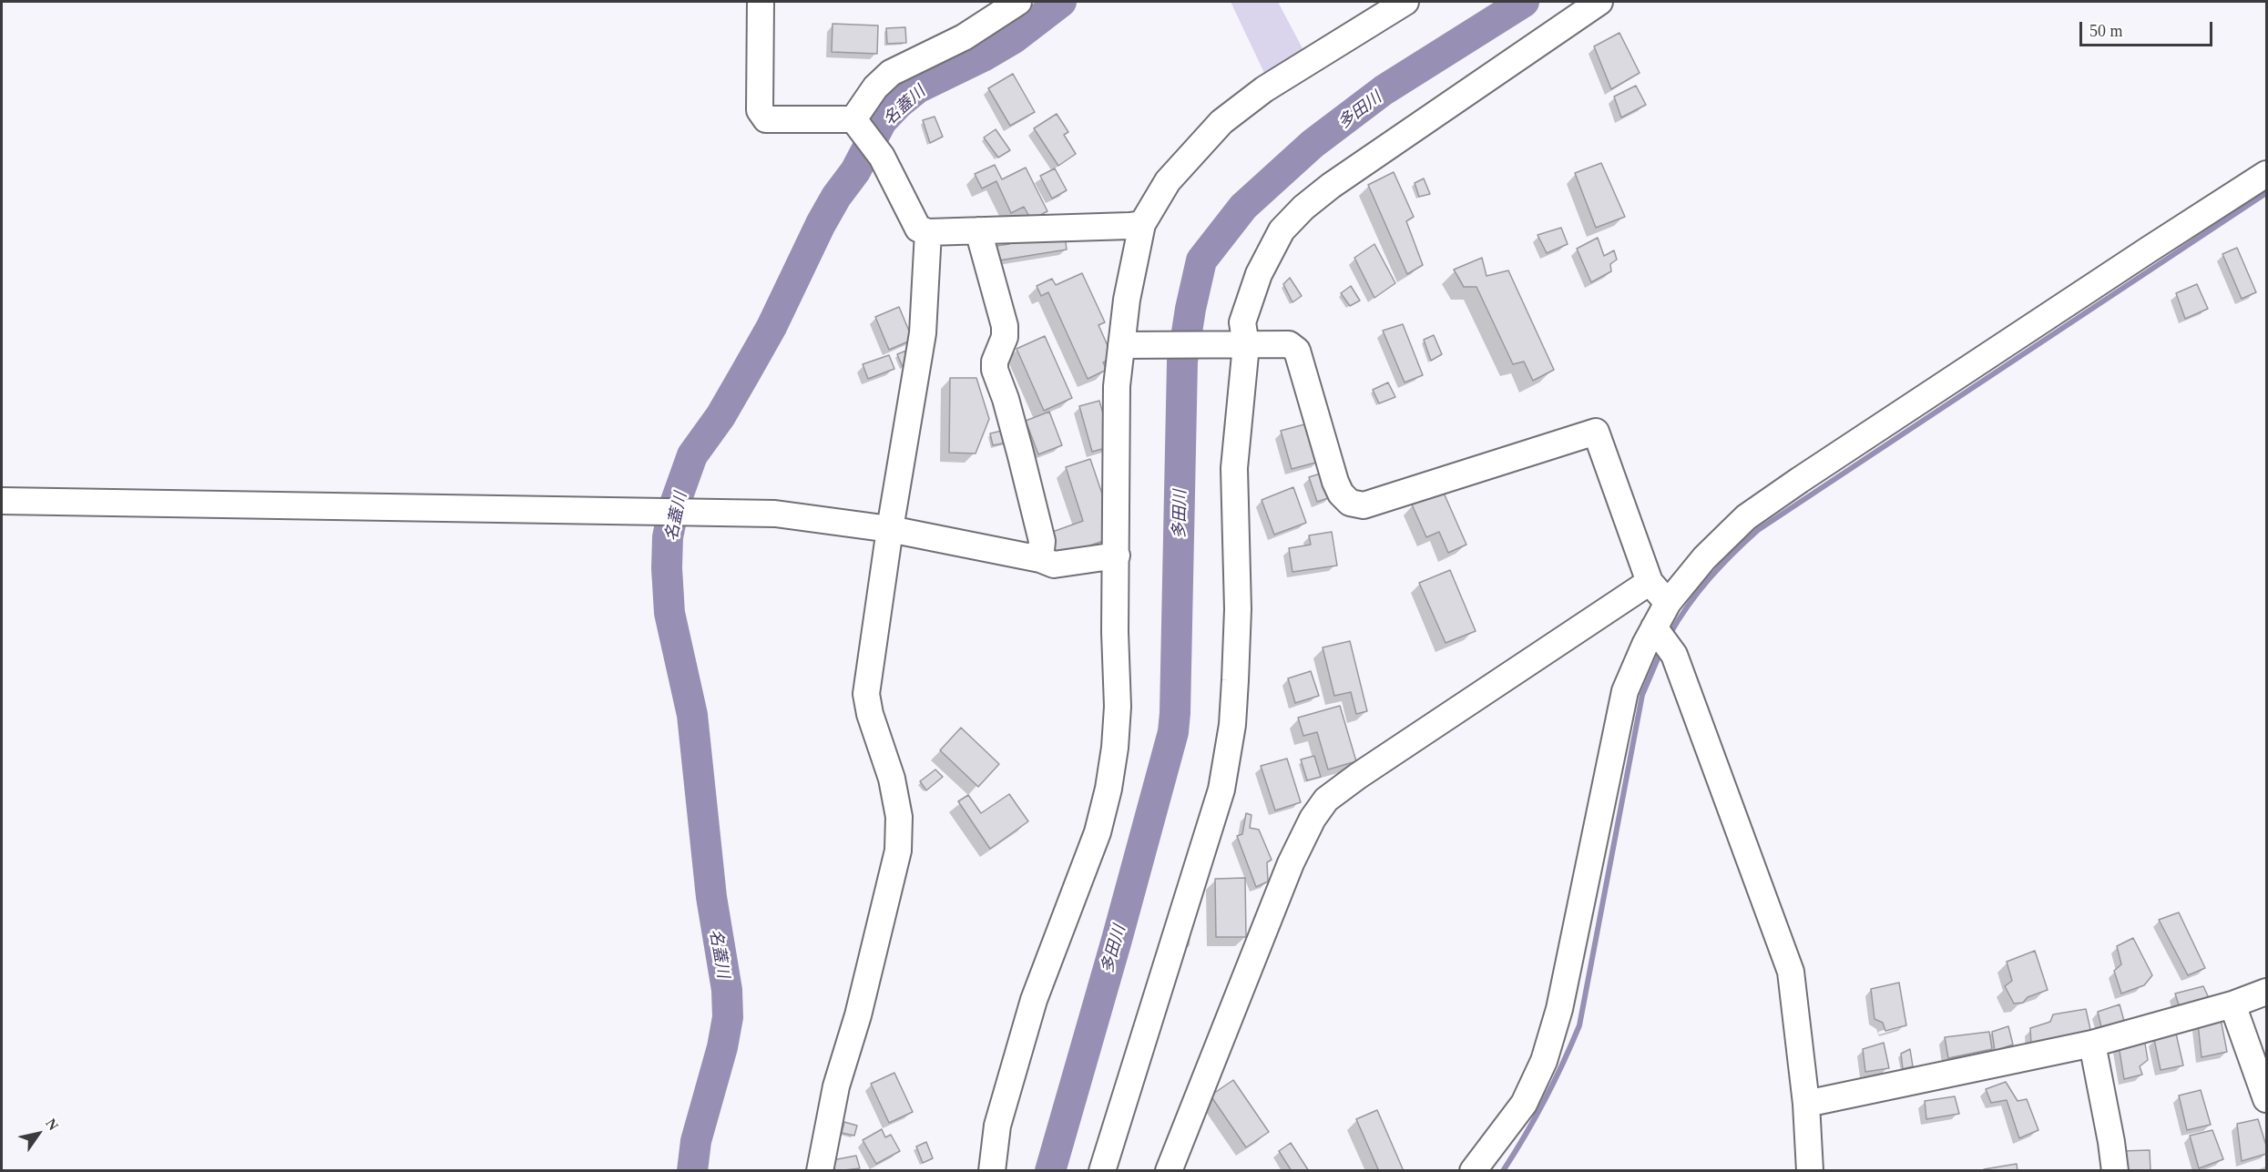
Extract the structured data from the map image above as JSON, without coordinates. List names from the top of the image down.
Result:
{
  "water": ["名蓋川", "多田川"],
  "scale_bar": "50 m",
  "north": "top right"
}
